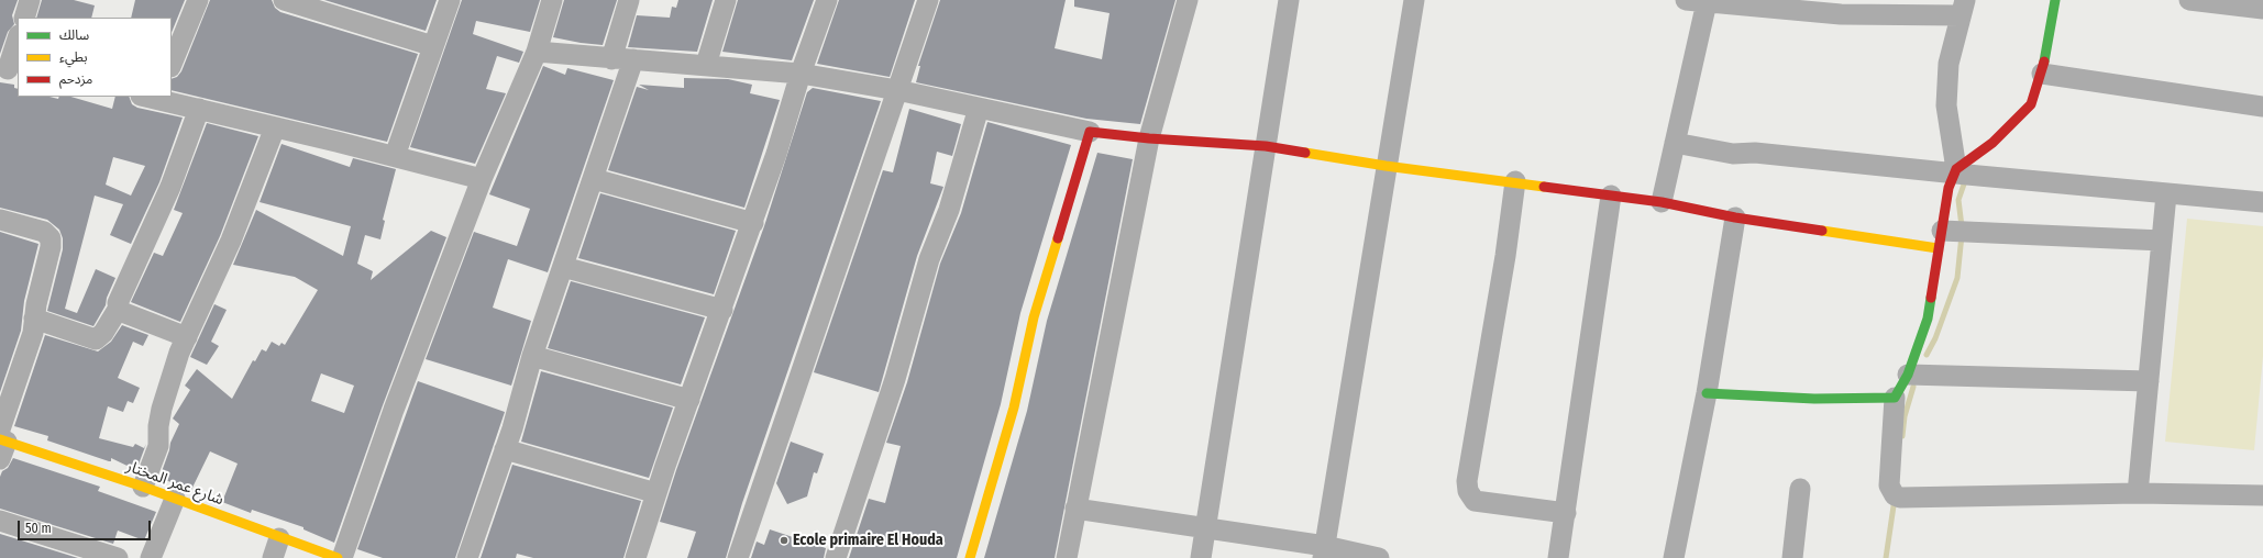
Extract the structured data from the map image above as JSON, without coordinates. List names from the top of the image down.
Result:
{
  "streets": {
    "street": ["شارع عمر المختار"]
  },
  "places": ["Ecole primaire El Houda"],
  "legend": ["سالك", "بطيء", "مزدحم"],
  "scale_bar": "50 m"
}
